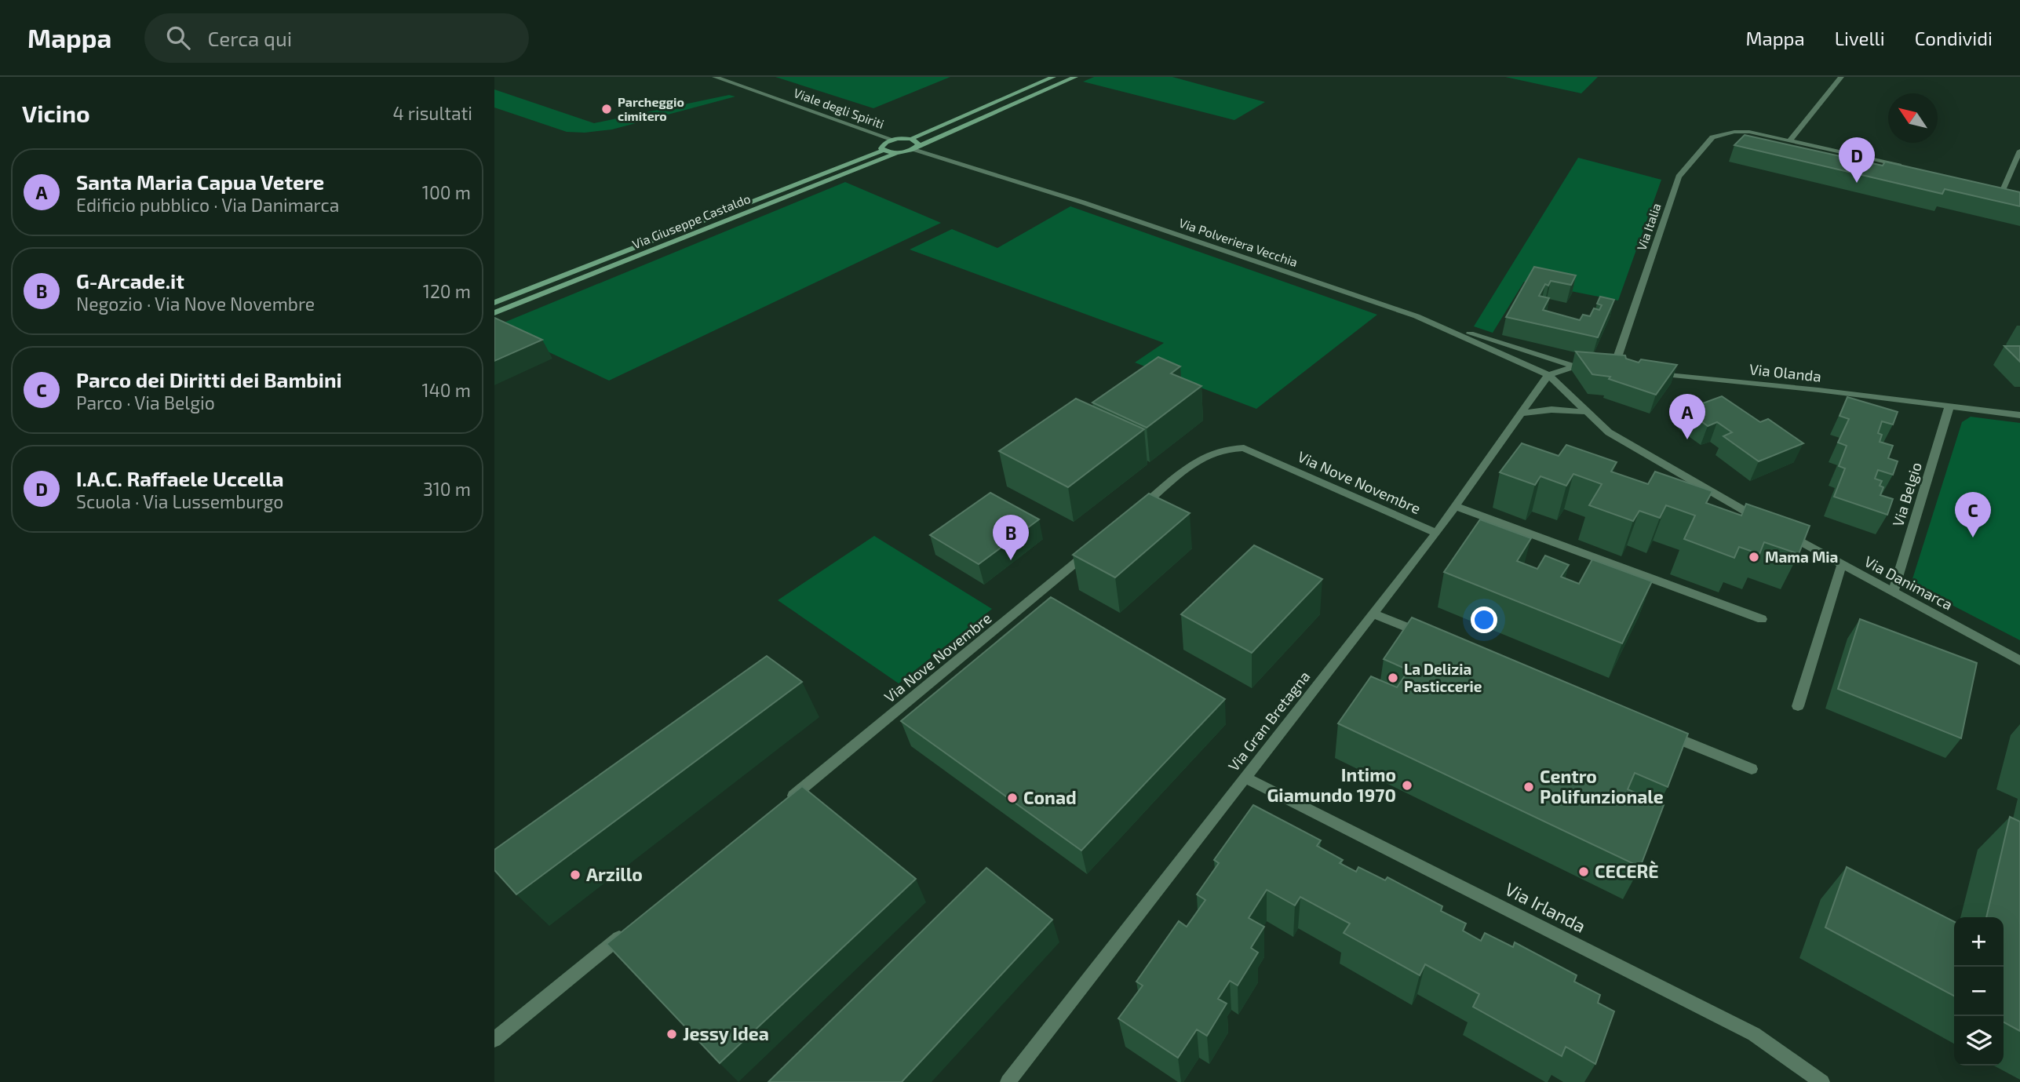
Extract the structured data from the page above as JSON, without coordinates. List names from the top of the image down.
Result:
{
  "streets": {
    "street": [
      "Viale degli Spiriti",
      "Via Giuseppe Castaldo",
      "Via Italia",
      "Via Polveriera Vecchia",
      "Via Olanda",
      "Via Nove Novembre",
      "Via Belgio",
      "Via Danimarca",
      "Via Gran Bretagna",
      "Via Irlanda"
    ]
  },
  "crossings": [
    ["Via Polveriera Vecchia", "Via Gran Bretagna"],
    ["Via Olanda", "Via Belgio"],
    ["Via Nove Novembre", "Via Gran Bretagna"],
    ["Via Belgio", "Via Danimarca"],
    ["Via Gran Bretagna", "Via Irlanda"]
  ],
  "places": [
    "Parcheggio cimitero",
    "Mama Mia",
    "La Delizia Pasticcerie",
    "Intimo Giamundo 1970",
    "Centro Polifunzionale",
    "Conad",
    "CECERÈ",
    "Arzillo",
    "Jessy Idea"
  ],
  "north": "top left",
  "page": {
    "header": "Mappa",
    "search": "Cerca qui",
    "nav": ["Mappa", "Livelli", "Condividi"],
    "heading": ["Vicino", "4 risultati"],
    "pins": [
      "D",
      "A",
      "C",
      "B"
    ],
    "list": [
      {
        "mark": "A",
        "name": "Santa Maria Capua Vetere",
        "note": "Edificio pubblico · Via Danimarca",
        "value": "100 m"
      },
      {
        "mark": "B",
        "name": "G-Arcade.it",
        "note": "Negozio · Via Nove Novembre",
        "value": "120 m"
      },
      {
        "mark": "C",
        "name": "Parco dei Diritti dei Bambini",
        "note": "Parco · Via Belgio",
        "value": "140 m"
      },
      {
        "mark": "D",
        "name": "I.A.C. Raffaele Uccella",
        "note": "Scuola · Via Lussemburgo",
        "value": "310 m"
      }
    ],
    "map_buttons": ["+", "−"]
  }
}
